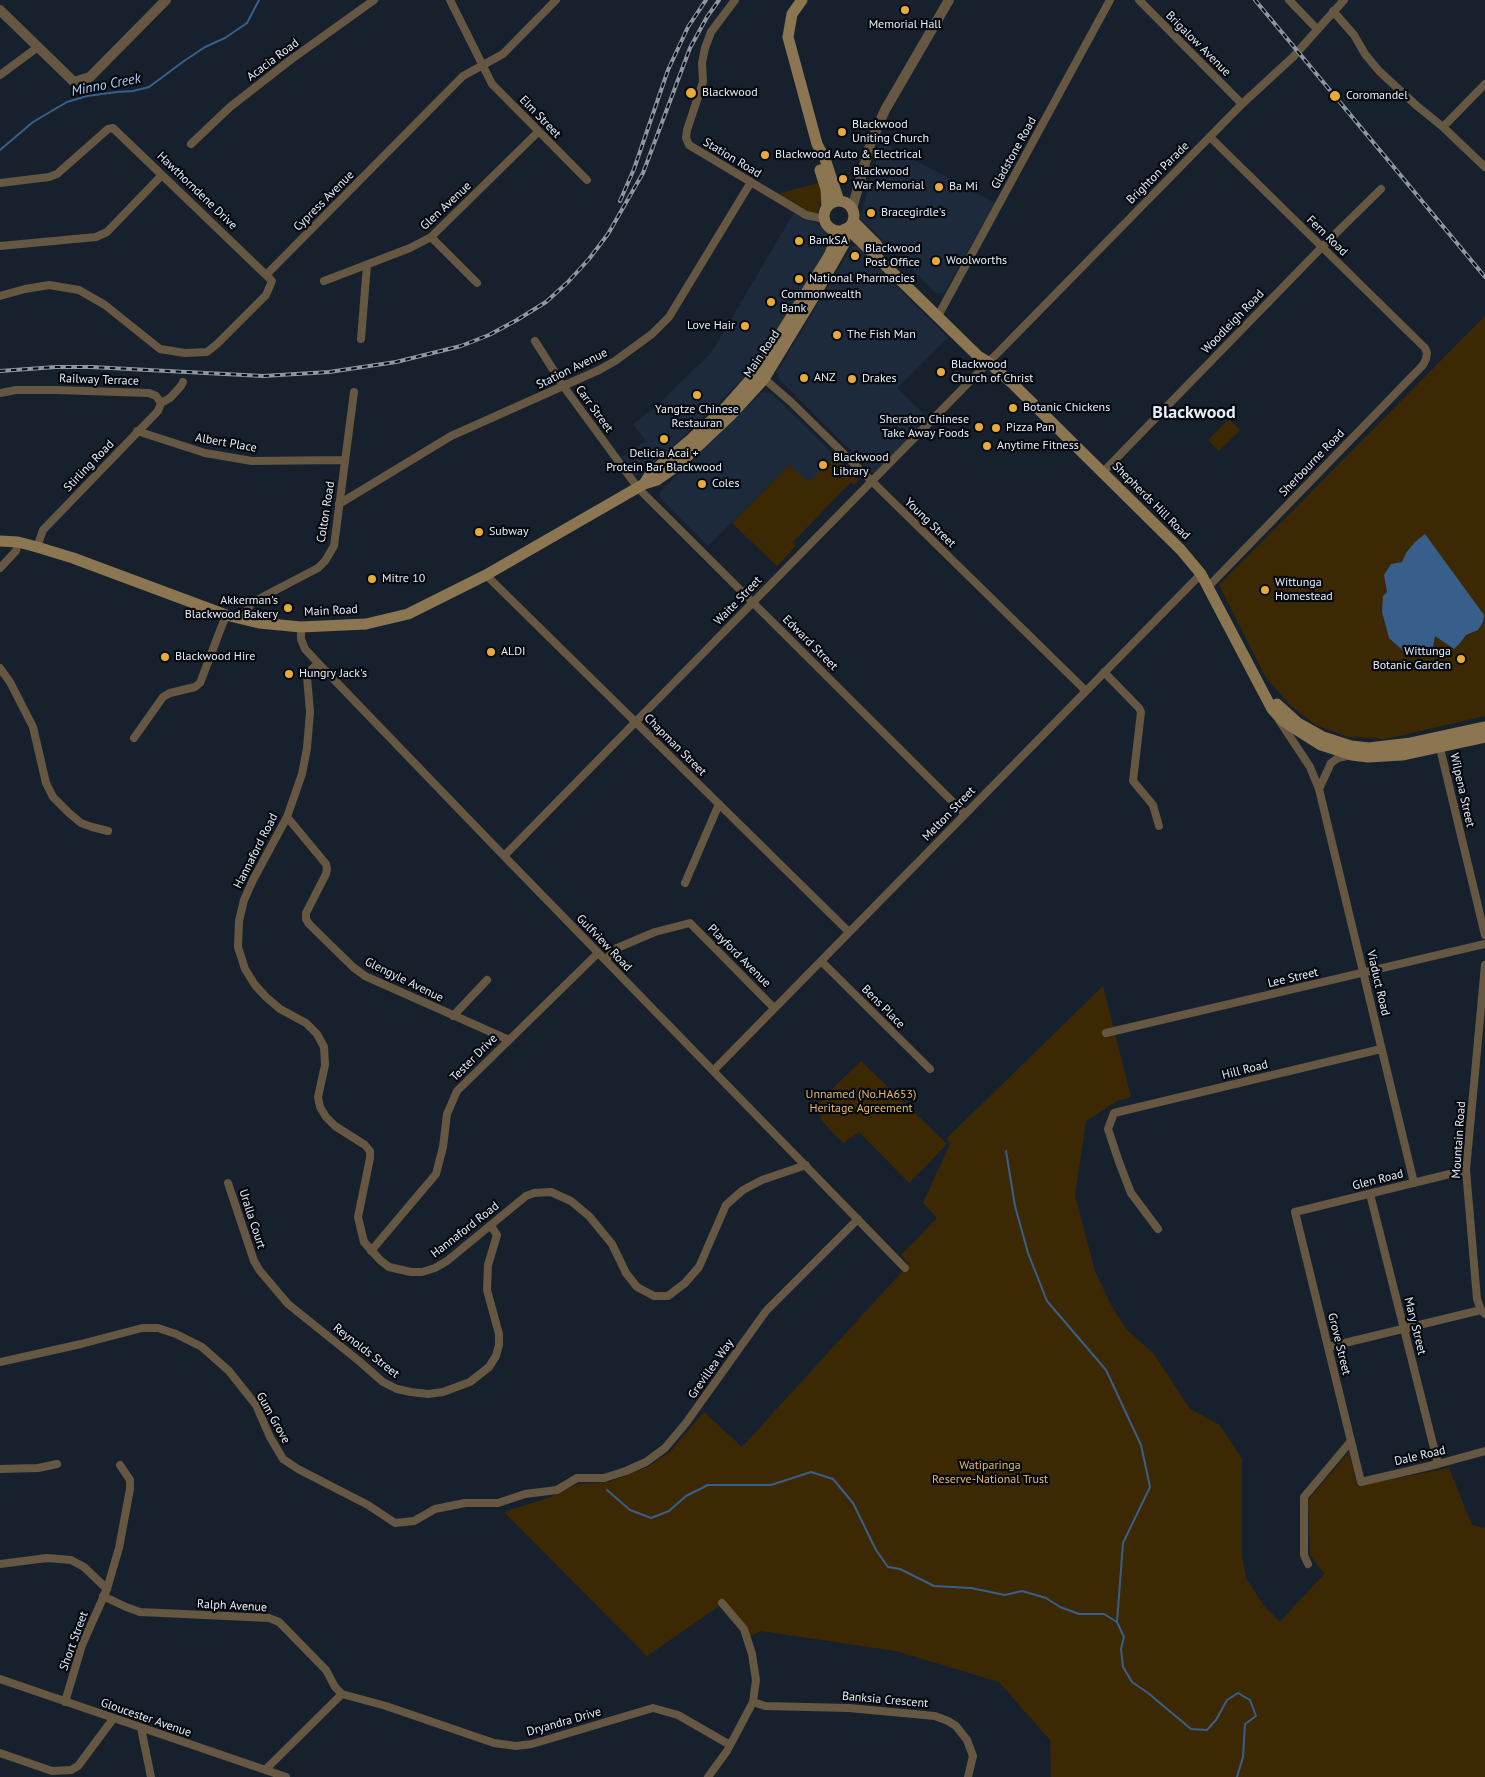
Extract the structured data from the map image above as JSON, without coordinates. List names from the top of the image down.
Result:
{
  "streets": {
    "main road": ["Main Road", "Shepherds Hill Road"],
    "street": [
      "Brigalow Avenue",
      "Acacia Road",
      "Elm Street",
      "Gladstone Road",
      "Station Road",
      "Brighton Parade",
      "Hawthorndene Drive",
      "Cypress Avenue",
      "Glen Avenue",
      "Fern Road",
      "Woodleigh Road",
      "Station Avenue",
      "Railway Terrace",
      "Carr Street",
      "Albert Place",
      "Sherbourne Road",
      "Stirling Road",
      "Colton Road",
      "Young Street",
      "Waite Street",
      "Edward Street",
      "Chapman Street",
      "Wilpena Street",
      "Melton Street",
      "Hannaford Road",
      "Gulfview Road",
      "Playford Avenue",
      "Lee Street",
      "Glengyle Avenue",
      "Viaduct Road",
      "Bens Place",
      "Tester Drive",
      "Hill Road",
      "Mountain Road",
      "Glen Road",
      "Uralla Court",
      "Mary Street",
      "Grove Street",
      "Reynolds Street",
      "Grevillea Way",
      "Gum Grove",
      "Dale Road",
      "Ralph Avenue",
      "Short Street",
      "Banksia Crescent",
      "Gloucester Avenue",
      "Dryandra Drive"
    ]
  },
  "crossings": [
    ["Brigalow Avenue", "Brighton Parade"],
    ["Elm Street", "Cypress Avenue"],
    ["Elm Street", "Glen Avenue"],
    ["Gladstone Road", "Shepherds Hill Road"],
    ["Station Road", "Main Road"],
    ["Station Road", "Station Avenue"],
    ["Station Road", "Shepherds Hill Road"],
    ["Brighton Parade", "Fern Road"],
    ["Brighton Parade", "Shepherds Hill Road"],
    ["Brighton Parade", "Waite Street"],
    ["Hawthorndene Drive", "Cypress Avenue"],
    ["Fern Road", "Woodleigh Road"],
    ["Fern Road", "Sherbourne Road"],
    ["Woodleigh Road", "Shepherds Hill Road"],
    ["Main Road", "Carr Street"],
    ["Main Road", "Stirling Road"],
    ["Main Road", "Shepherds Hill Road"],
    ["Main Road", "Colton Road"],
    ["Main Road", "Young Street"],
    ["Main Road", "Edward Street"],
    ["Main Road", "Chapman Street"],
    ["Main Road", "Gulfview Road"],
    ["Station Avenue", "Carr Street"],
    ["Station Avenue", "Colton Road"],
    ["Railway Terrace", "Stirling Road"],
    ["Carr Street", "Edward Street"],
    ["Albert Place", "Stirling Road"],
    ["Albert Place", "Colton Road"],
    ["Sherbourne Road", "Shepherds Hill Road"],
    ["Shepherds Hill Road", "Waite Street"],
    ["Shepherds Hill Road", "Wilpena Street"],
    ["Shepherds Hill Road", "Melton Street"],
    ["Shepherds Hill Road", "Viaduct Road"],
    ["Young Street", "Waite Street"],
    ["Young Street", "Melton Street"],
    ["Waite Street", "Edward Street"],
    ["Waite Street", "Chapman Street"],
    ["Waite Street", "Gulfview Road"],
    ["Edward Street", "Melton Street"],
    ["Chapman Street", "Melton Street"],
    ["Melton Street", "Gulfview Road"],
    ["Melton Street", "Playford Avenue"],
    ["Melton Street", "Bens Place"],
    ["Hannaford Road", "Gulfview Road"],
    ["Hannaford Road", "Glengyle Avenue"],
    ["Hannaford Road", "Tester Drive"],
    ["Hannaford Road", "Reynolds Street"],
    ["Gulfview Road", "Playford Avenue"],
    ["Gulfview Road", "Tester Drive"],
    ["Gulfview Road", "Grevillea Way"],
    ["Lee Street", "Viaduct Road"],
    ["Glengyle Avenue", "Tester Drive"],
    ["Viaduct Road", "Hill Road"],
    ["Viaduct Road", "Glen Road"],
    ["Mountain Road", "Glen Road"],
    ["Glen Road", "Mary Street"],
    ["Glen Road", "Grove Street"],
    ["Uralla Court", "Reynolds Street"],
    ["Mary Street", "Dale Road"],
    ["Grove Street", "Dale Road"],
    ["Grevillea Way", "Gum Grove"],
    ["Ralph Avenue", "Short Street"],
    ["Ralph Avenue", "Dryandra Drive"],
    ["Short Street", "Gloucester Avenue"]
  ],
  "districts": ["Blackwood"],
  "water": ["Minno Creek"],
  "parks": ["Unnamed (No.HA653) Heritage Agreement", "Watiparinga Reserve-National Trust"],
  "places": [
    "Memorial Hall",
    "Blackwood",
    "Coromandel",
    "Blackwood Uniting Church",
    "Blackwood Auto & Electrical",
    "Blackwood War Memorial",
    "Ba Mi",
    "Bracegirdle's",
    "BankSA",
    "Blackwood Post Office",
    "Woolworths",
    "National Pharmacies",
    "Commonwealth Bank",
    "Love Hair",
    "The Fish Man",
    "Blackwood Church of Christ",
    "ANZ",
    "Drakes",
    "Yangtze Chinese Restauran",
    "Botanic Chickens",
    "Sheraton Chinese Take Away Foods",
    "Pizza Pan",
    "Delicia Acai + Protein Bar Blackwood",
    "Anytime Fitness",
    "Blackwood Library",
    "Coles",
    "Subway",
    "Mitre 10",
    "Wittunga Homestead",
    "Akkerman's Blackwood Bakery",
    "ALDI",
    "Blackwood Hire",
    "Wittunga Botanic Garden",
    "Hungry Jack's"
  ]
}
